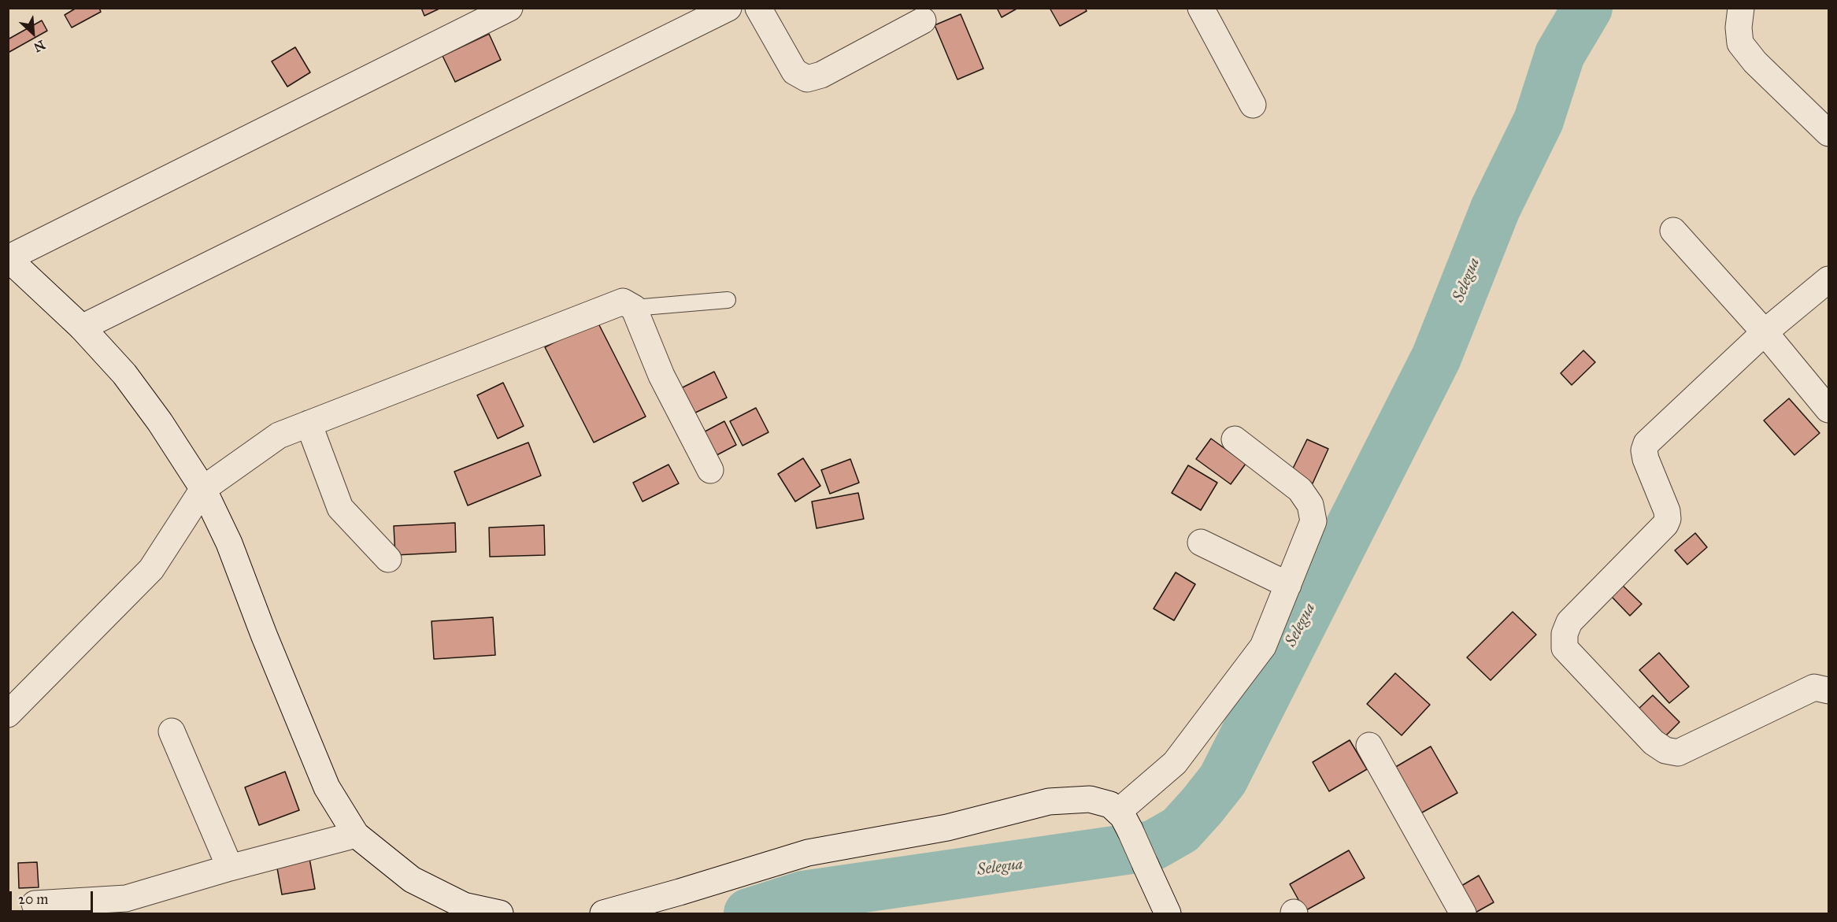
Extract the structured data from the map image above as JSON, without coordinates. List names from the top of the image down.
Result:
{
  "water": ["Selegua"],
  "scale_bar": "20 m",
  "north": "bottom right"
}
